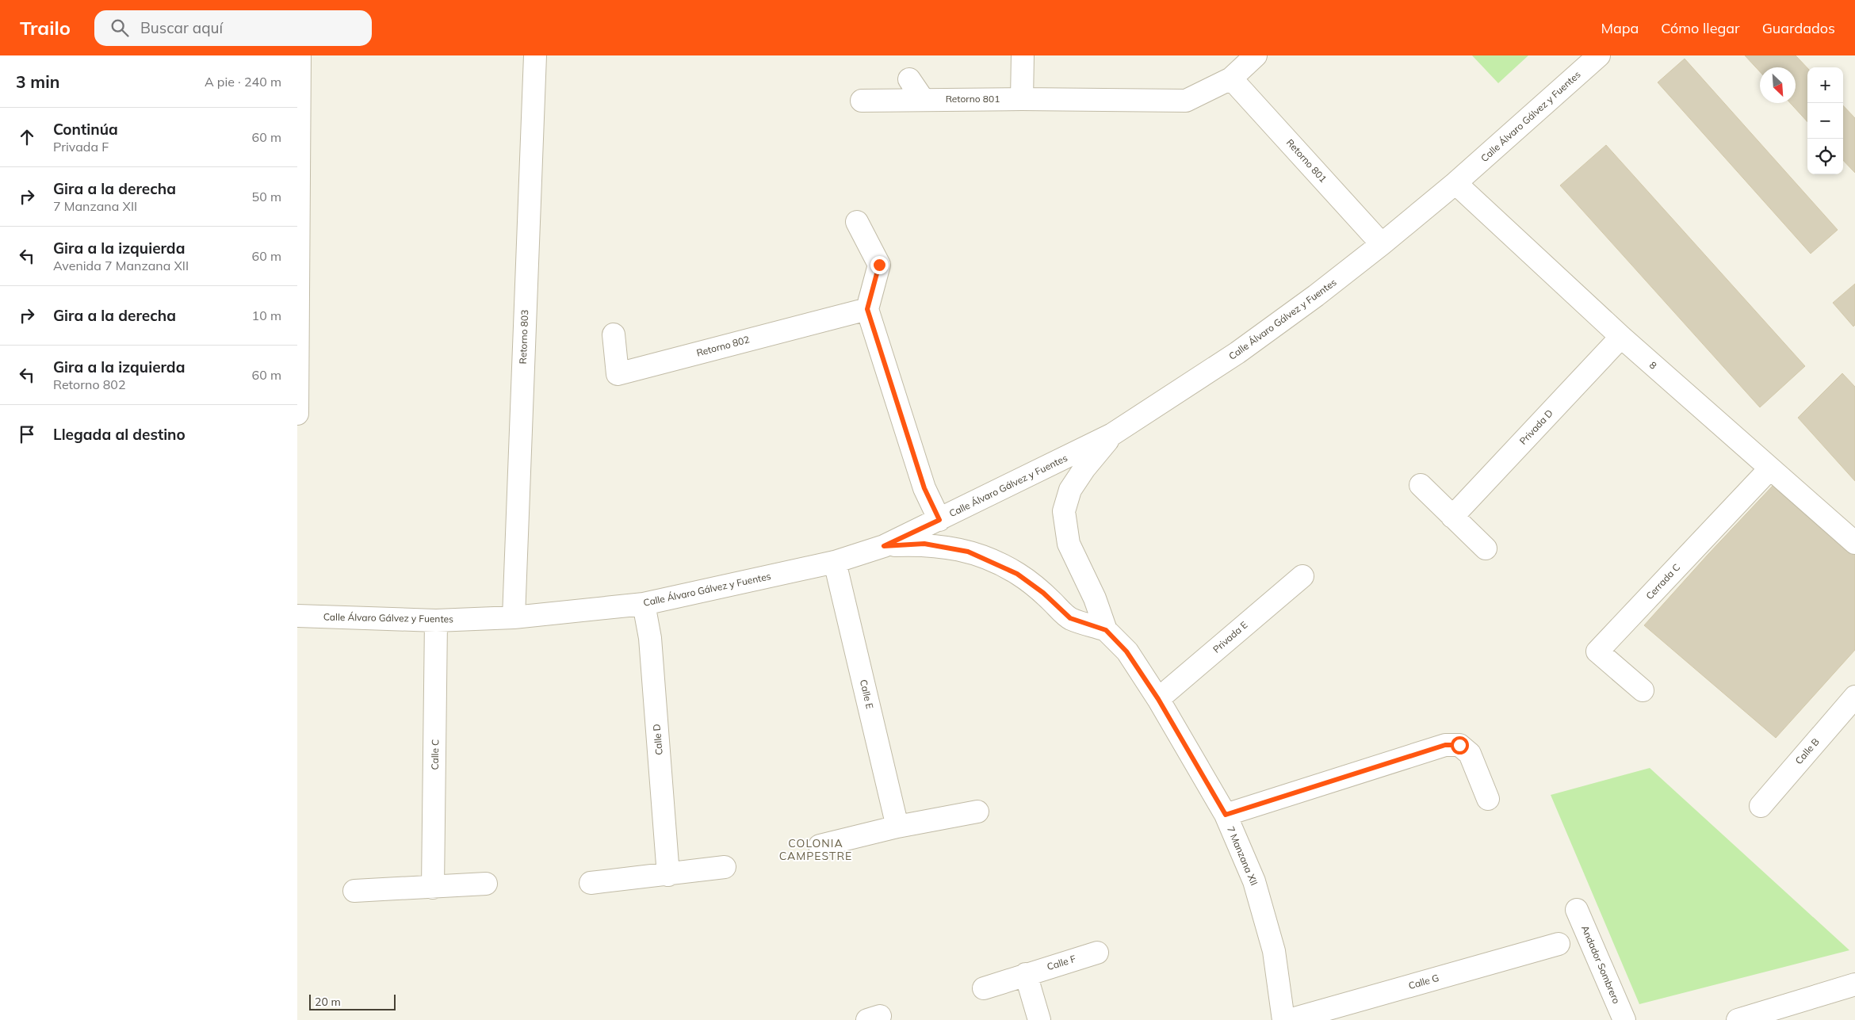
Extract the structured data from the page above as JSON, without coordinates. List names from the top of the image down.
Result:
{
  "streets": {
    "street": [
      "Retorno 801",
      "Calle Álvaro Gálvez y Fuentes",
      "Retorno 803",
      "Retorno 802",
      "8",
      "Privada D",
      "Cerrada C",
      "Privada E",
      "Calle E",
      "Calle D",
      "Calle B",
      "Calle C",
      "7 Manzana XII",
      "Calle F",
      "Andador Sombrero",
      "Calle G"
    ]
  },
  "crossings": [
    ["Retorno 801", "Calle Álvaro Gálvez y Fuentes"],
    ["Calle Álvaro Gálvez y Fuentes", "Retorno 803"],
    ["Calle Álvaro Gálvez y Fuentes", "8"],
    ["Calle Álvaro Gálvez y Fuentes", "Calle E"],
    ["Calle Álvaro Gálvez y Fuentes", "Calle D"],
    ["Calle Álvaro Gálvez y Fuentes", "Calle C"],
    ["8", "Privada D"],
    ["8", "Cerrada C"],
    ["Privada E", "7 Manzana XII"]
  ],
  "districts": ["COLONIA CAMPESTRE"],
  "scale_bar": "20 m",
  "north": "bottom right",
  "page": {
    "header": "Trailo",
    "search": "Buscar aquí",
    "nav": ["Mapa", "Cómo llegar", "Guardados"],
    "heading": ["3 min", "A pie · 240 m"],
    "map_buttons": ["+", "−"],
    "list": [
      ["Continúa", "Privada F", "60 m"],
      ["Gira a la derecha", "7 Manzana XII", "50 m"],
      ["Gira a la izquierda", "Avenida 7 Manzana XII", "60 m"],
      ["Gira a la derecha", "10 m"],
      ["Gira a la izquierda", "Retorno 802", "60 m"],
      "Llegada al destino"
    ],
    "scale": "20 m"
  }
}
